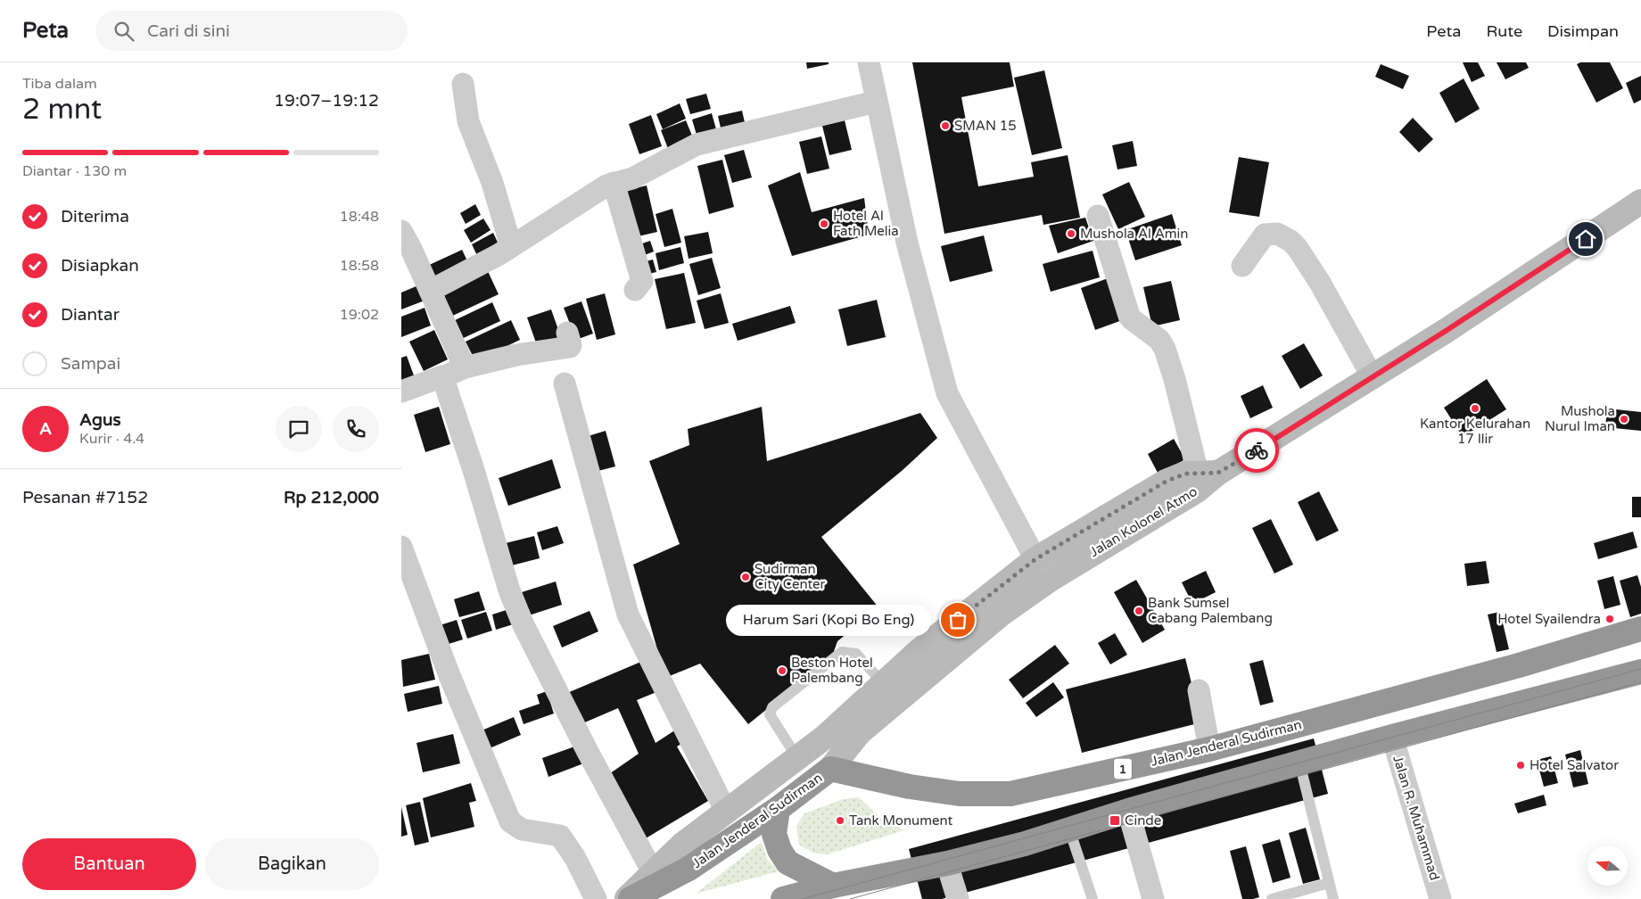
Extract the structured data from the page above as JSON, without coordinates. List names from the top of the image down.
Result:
{
  "streets": {
    "highway": ["Jalan Jenderal Sudirman", "1"],
    "main road": ["Jalan Kolonel Atmo"],
    "street": ["Jalan R. Muhammad"]
  },
  "crossings": [
    ["Jalan Kolonel Atmo", "Jalan Jenderal Sudirman"]
  ],
  "places": {
    "other": [
      "SMAN 15",
      "Hotel Al Fath Melia",
      "Mushola Al Amin",
      "Kantor Kelurahan 17 Ilir",
      "Mushola Nurul Iman",
      "Sudirman City Center",
      "Bank Sumsel Cabang Palembang",
      "Hotel Syailendra",
      "Harum Sari (Kopi Bo Eng)",
      "Beston Hotel Palembang",
      "Hotel Salvator",
      "Tank Monument"
    ],
    "transit": ["Cinde"]
  },
  "north": "left",
  "page": {
    "header": "Peta",
    "search": "Cari di sini",
    "nav": ["Peta", "Rute", "Disimpan"],
    "heading": ["2 mnt", "Tiba dalam", "19:07–19:12"],
    "panel": [
      "Agus",
      "Kurir · 4.4",
      "Pesanan #7152",
      "Rp 212,000"
    ],
    "bar": "Diantar · 130 m",
    "list": [
      ["Diterima", "18:48"],
      ["Disiapkan", "18:58"],
      ["Diantar", "19:02"],
      "Sampai"
    ],
    "round": "A",
    "bubble": "Harum Sari (Kopi Bo Eng)",
    "buttons": ["Bantuan", "Bagikan"]
  }
}
